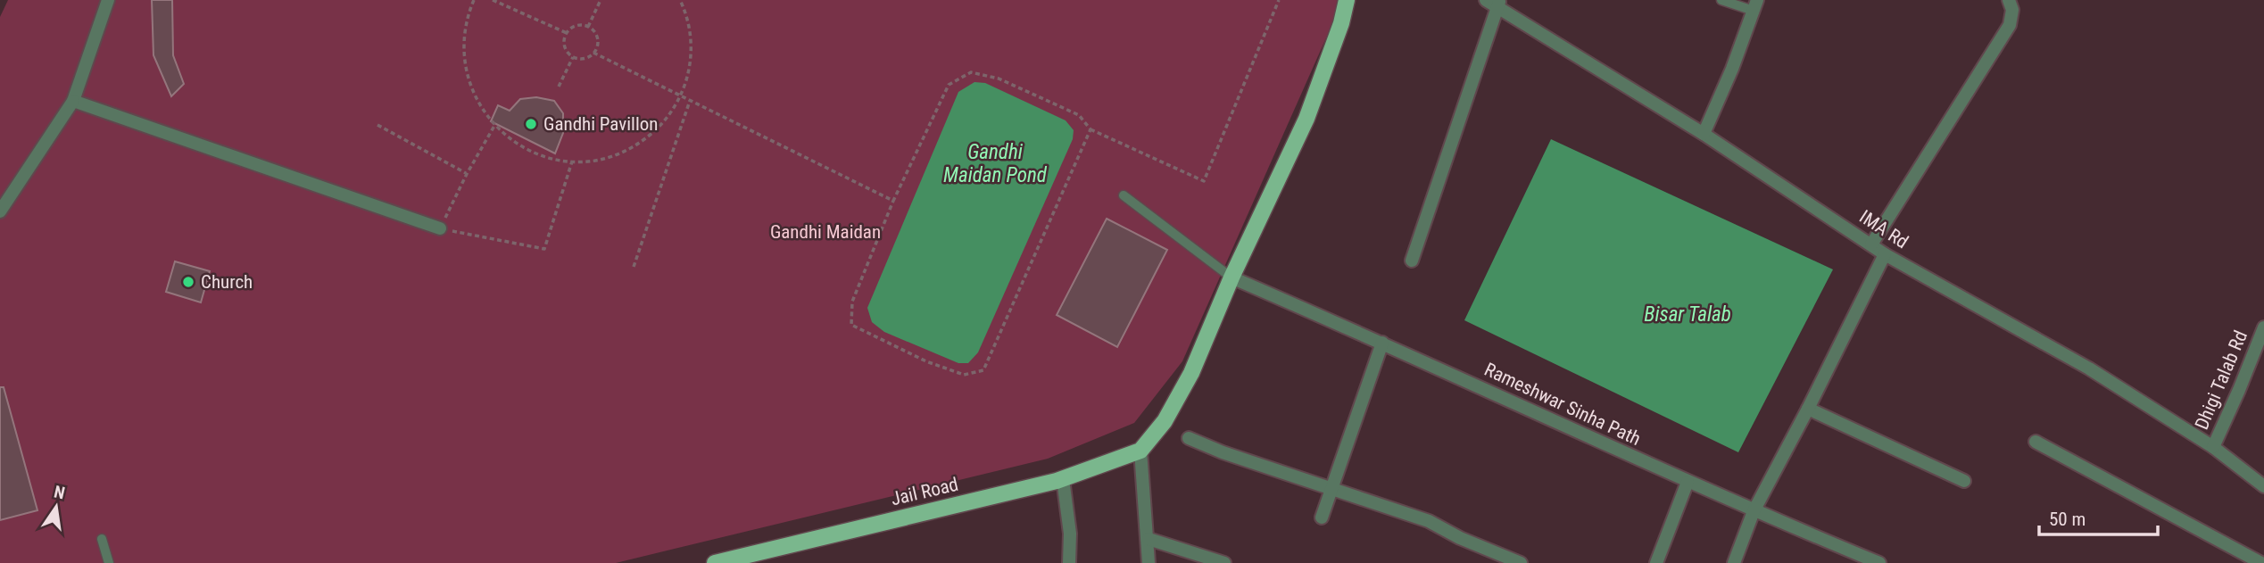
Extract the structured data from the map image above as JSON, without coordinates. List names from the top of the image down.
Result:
{
  "streets": {
    "main road": ["Jail Road"],
    "street": ["IMA Rd", "Dhigi Talab Rd", "Rameshwar Sinha Path"]
  },
  "crossings": [
    ["IMA Rd", "Dhigi Talab Rd"]
  ],
  "water": ["Gandhi Maidan Pond", "Bisar Talab"],
  "parks": ["Gandhi Maidan"],
  "places": ["Gandhi Pavillon", "Church"],
  "scale_bar": "50 m",
  "north": "top"
}
